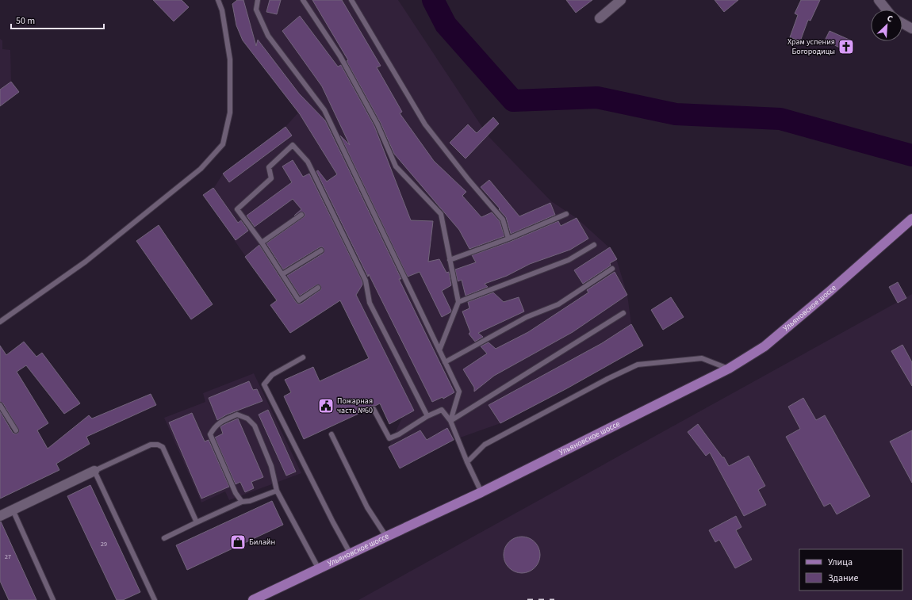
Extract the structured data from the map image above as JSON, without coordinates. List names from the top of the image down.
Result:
{
  "streets": {
    "main road": ["Ульяновское шоссе"]
  },
  "places": {
    "church": ["Храм успения Богородицы"],
    "public building": ["Пожарная часть №60"],
    "shop": ["Билайн"]
  },
  "house_numbers": ["29", "27"],
  "legend": ["Улица", "Здание"],
  "scale_bar": "50 m",
  "north": "top right"
}
